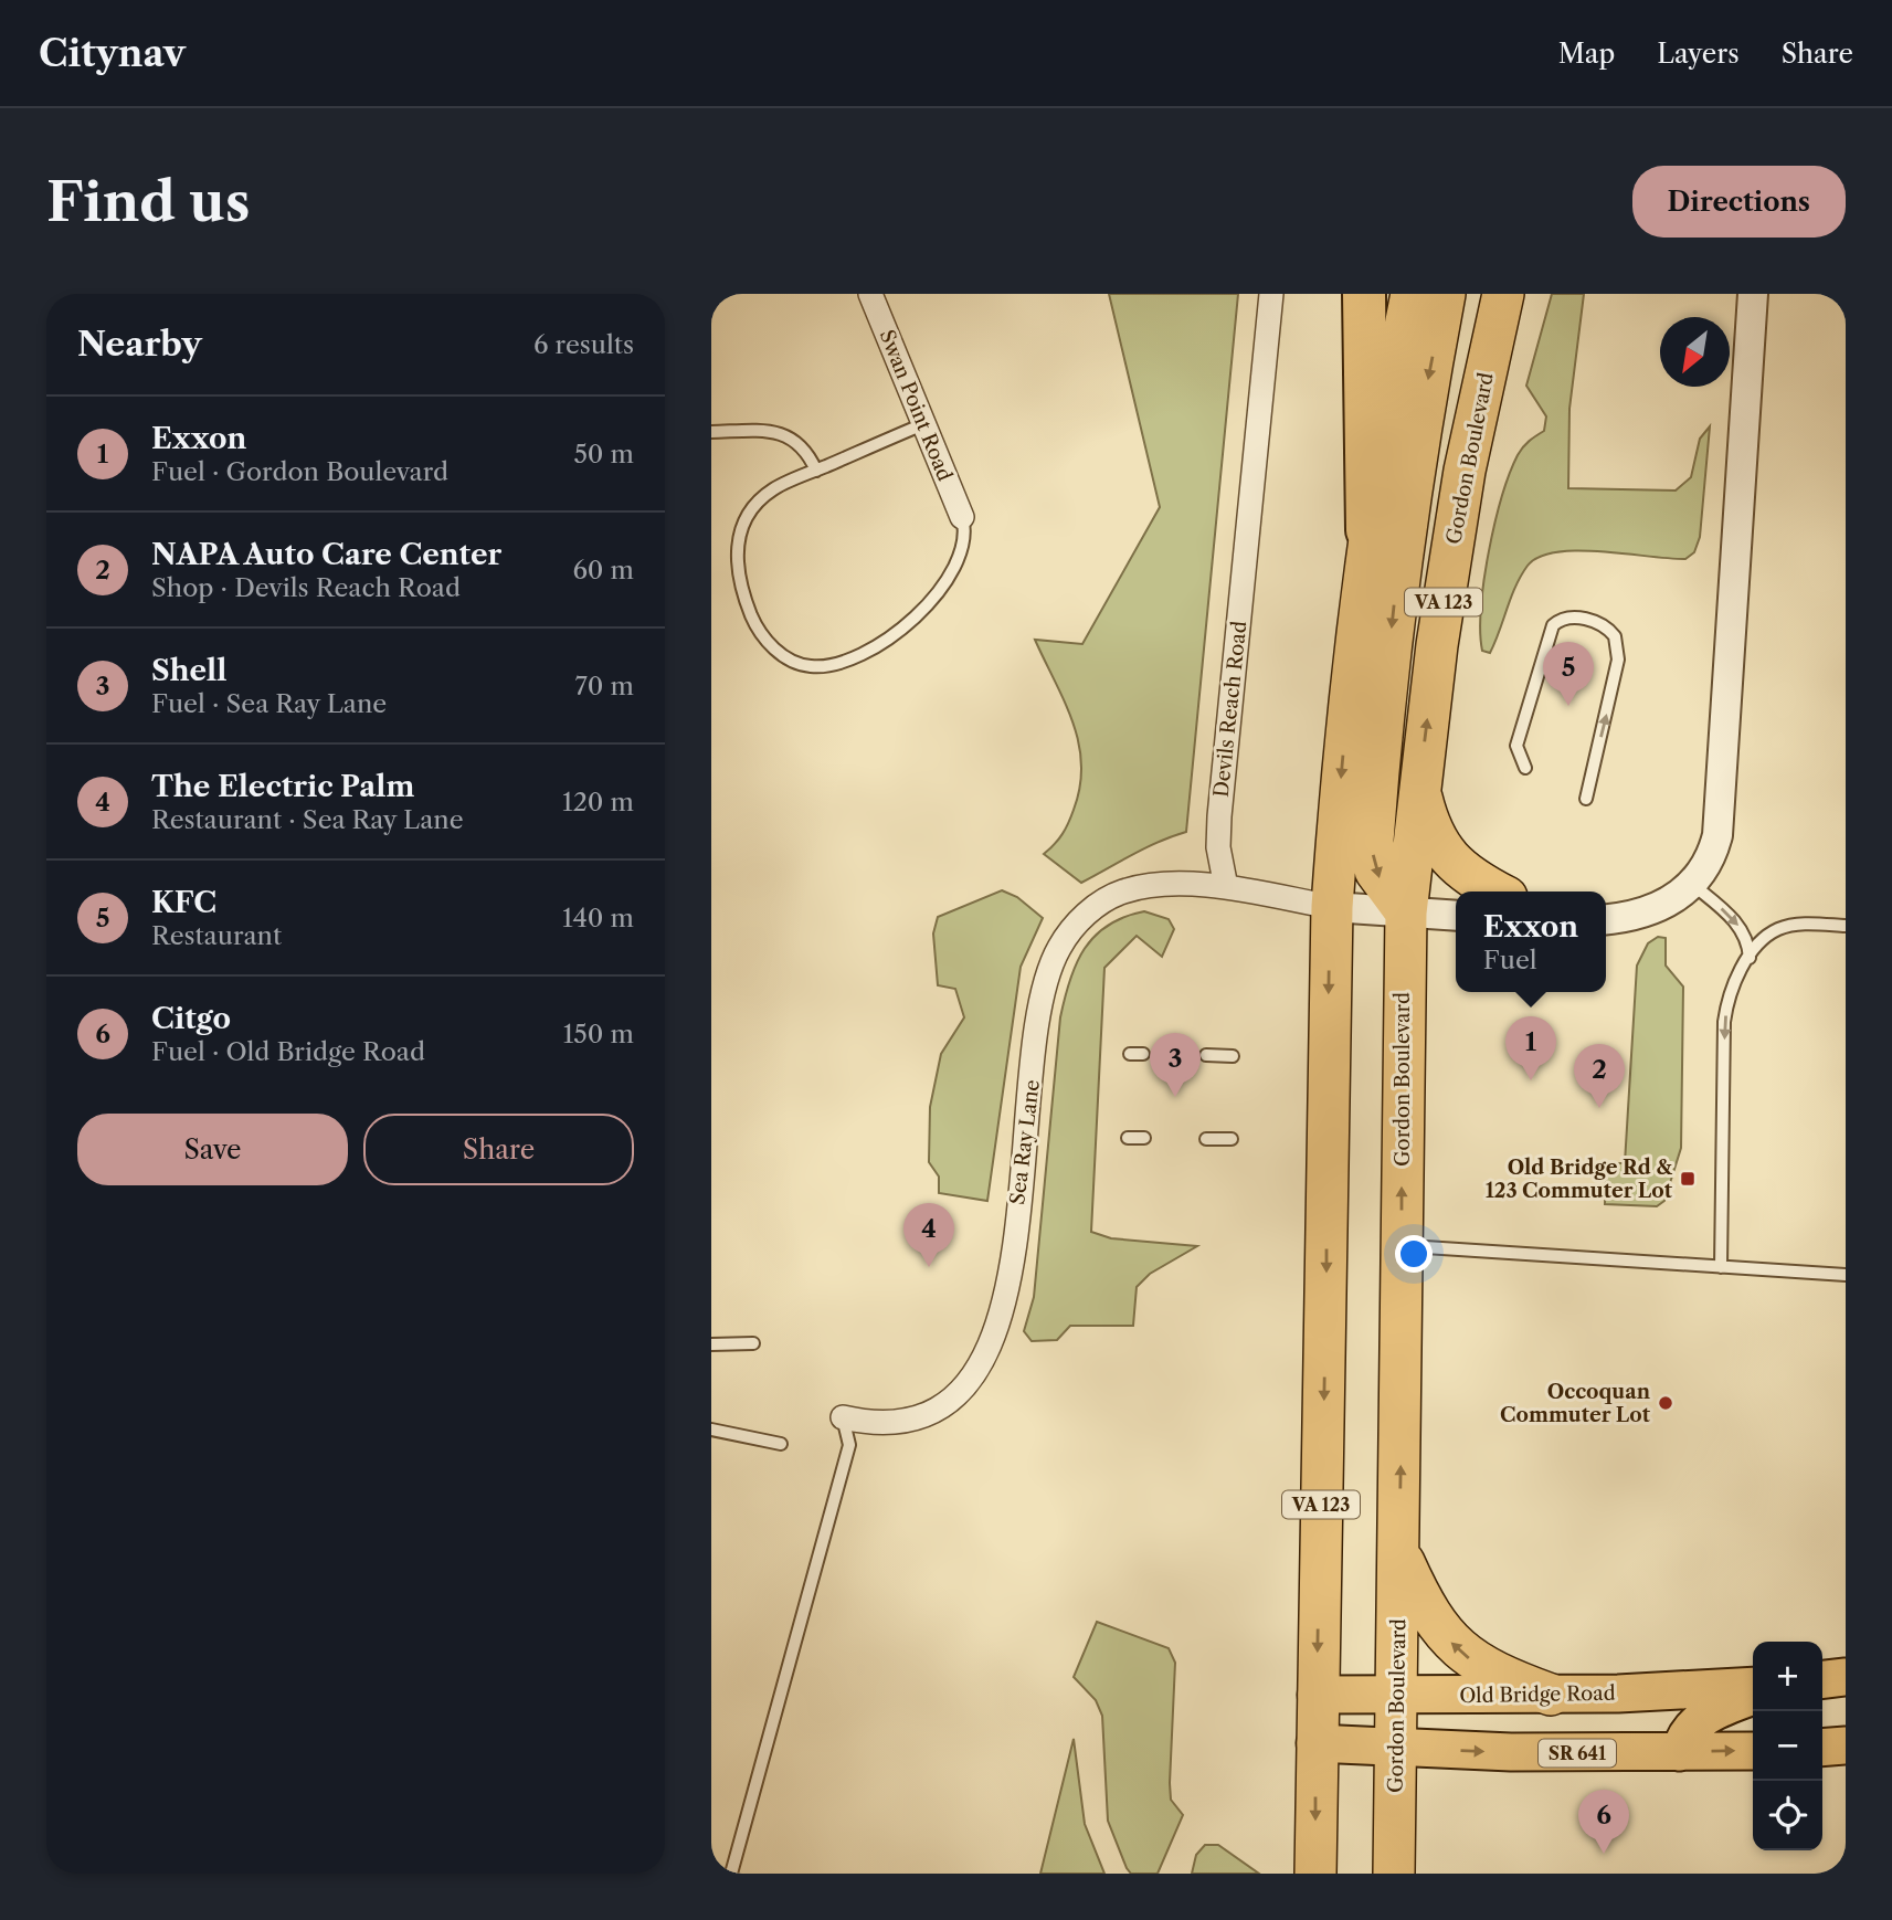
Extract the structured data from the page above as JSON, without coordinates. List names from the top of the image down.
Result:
{
  "streets": {
    "highway": ["Gordon Boulevard", "VA 123"],
    "main road": ["Old Bridge Road", "SR 641"],
    "street": ["Swan Point Road", "Devils Reach Road", "Sea Ray Lane"]
  },
  "crossings": [
    ["Gordon Boulevard", "Old Bridge Road"],
    ["Gordon Boulevard", "SR 641"],
    ["VA 123", "Old Bridge Road"],
    ["VA 123", "SR 641"],
    ["Devils Reach Road", "Sea Ray Lane"]
  ],
  "places": {
    "transit": ["Old Bridge Rd & 123 Commuter Lot"],
    "other": ["Occoquan Commuter Lot"]
  },
  "north": "bottom left",
  "page": {
    "header": "Citynav",
    "nav": ["Map", "Layers", "Share"],
    "buttons": [
      "Directions",
      ["Save", "Share"]
    ],
    "title": "Find us",
    "heading": ["Nearby", "6 results"],
    "list": [
      {
        "mark": "1",
        "name": "Exxon",
        "note": "Fuel · Gordon Boulevard",
        "value": "50 m"
      },
      {
        "mark": "2",
        "name": "NAPA Auto Care Center",
        "note": "Shop · Devils Reach Road",
        "value": "60 m"
      },
      {
        "mark": "3",
        "name": "Shell",
        "note": "Fuel · Sea Ray Lane",
        "value": "70 m"
      },
      {
        "mark": "4",
        "name": "The Electric Palm",
        "note": "Restaurant · Sea Ray Lane",
        "value": "120 m"
      },
      {
        "mark": "5",
        "name": "KFC",
        "note": "Restaurant",
        "value": "140 m"
      },
      {
        "mark": "6",
        "name": "Citgo",
        "note": "Fuel · Old Bridge Road",
        "value": "150 m"
      }
    ],
    "pins": [
      "5",
      "1",
      "3",
      "2",
      "4",
      "6"
    ],
    "popup": ["Exxon", "Fuel"],
    "map_buttons": ["+", "−"]
  }
}
